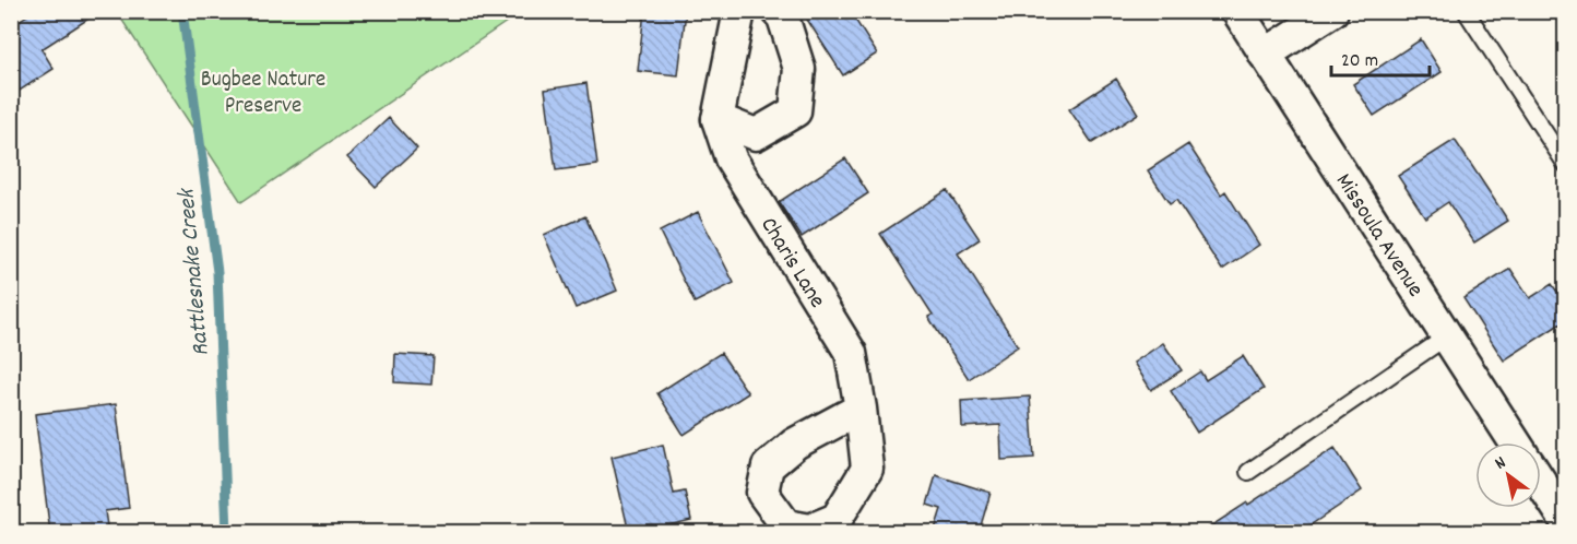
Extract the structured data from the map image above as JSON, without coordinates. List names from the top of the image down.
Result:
{
  "streets": {
    "street": ["Missoula Avenue", "Charis Lane"]
  },
  "water": ["Rattlesnake Creek"],
  "parks": ["Bugbee Nature Preserve"],
  "scale_bar": "20 m",
  "north": "top left"
}
